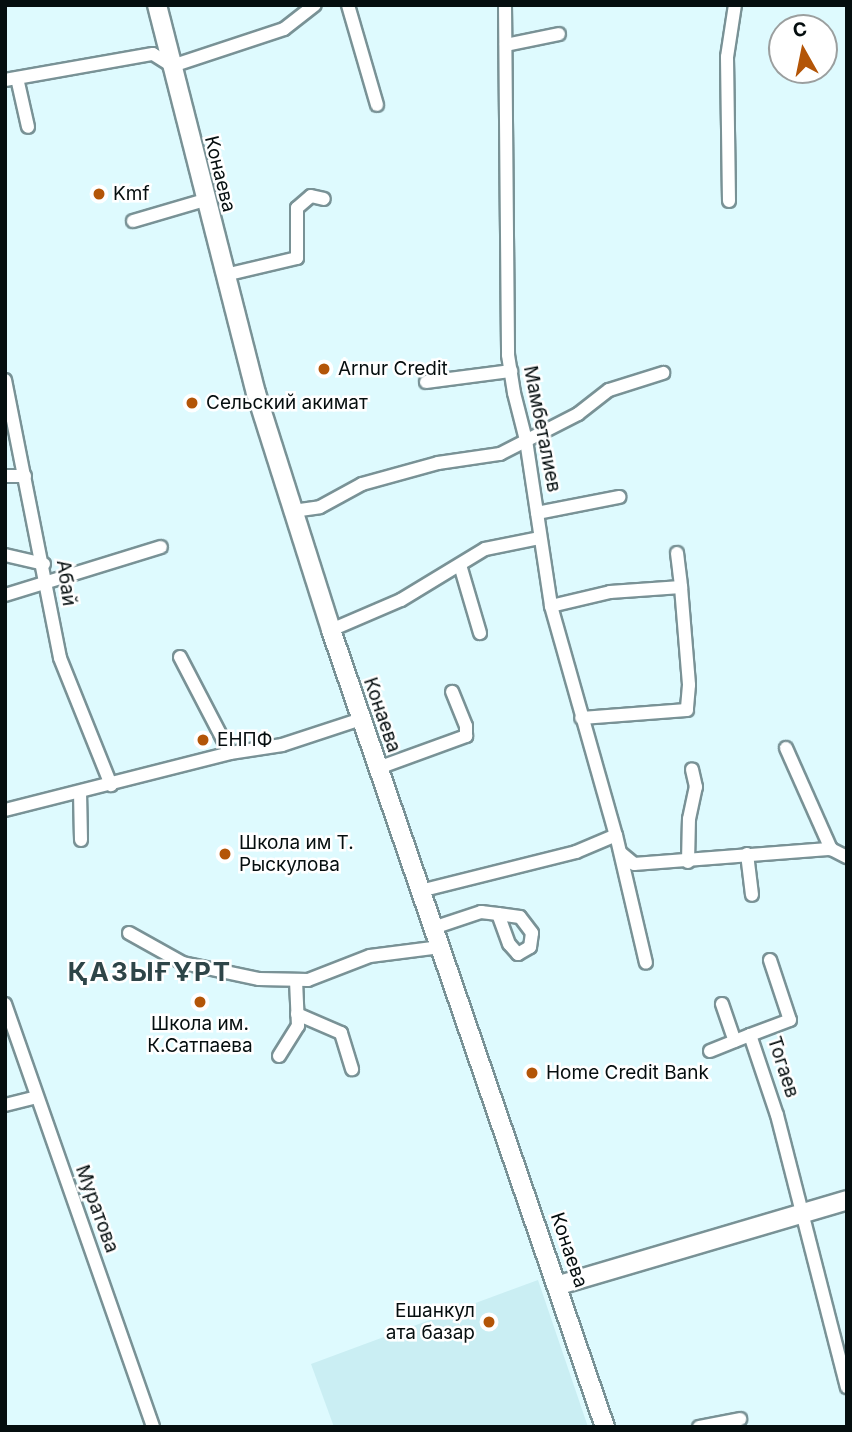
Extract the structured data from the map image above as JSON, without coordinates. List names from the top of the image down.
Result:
{
  "streets": {
    "main road": ["Конаева"],
    "street": [
      "Мамбеталиев",
      "Абай",
      "Тогаев",
      "Муратова"
    ]
  },
  "districts": ["ҚАЗЫҒҰРТ"],
  "places": [
    "Kmf",
    "Arnur Credit",
    "Сельский акимат",
    "ЕНПФ",
    "Школа им Т. Рыскулова",
    "Школа им. К.Сатпаева",
    "Home Credit Bank",
    "Ешанкул ата базар"
  ],
  "north": "top"
}
